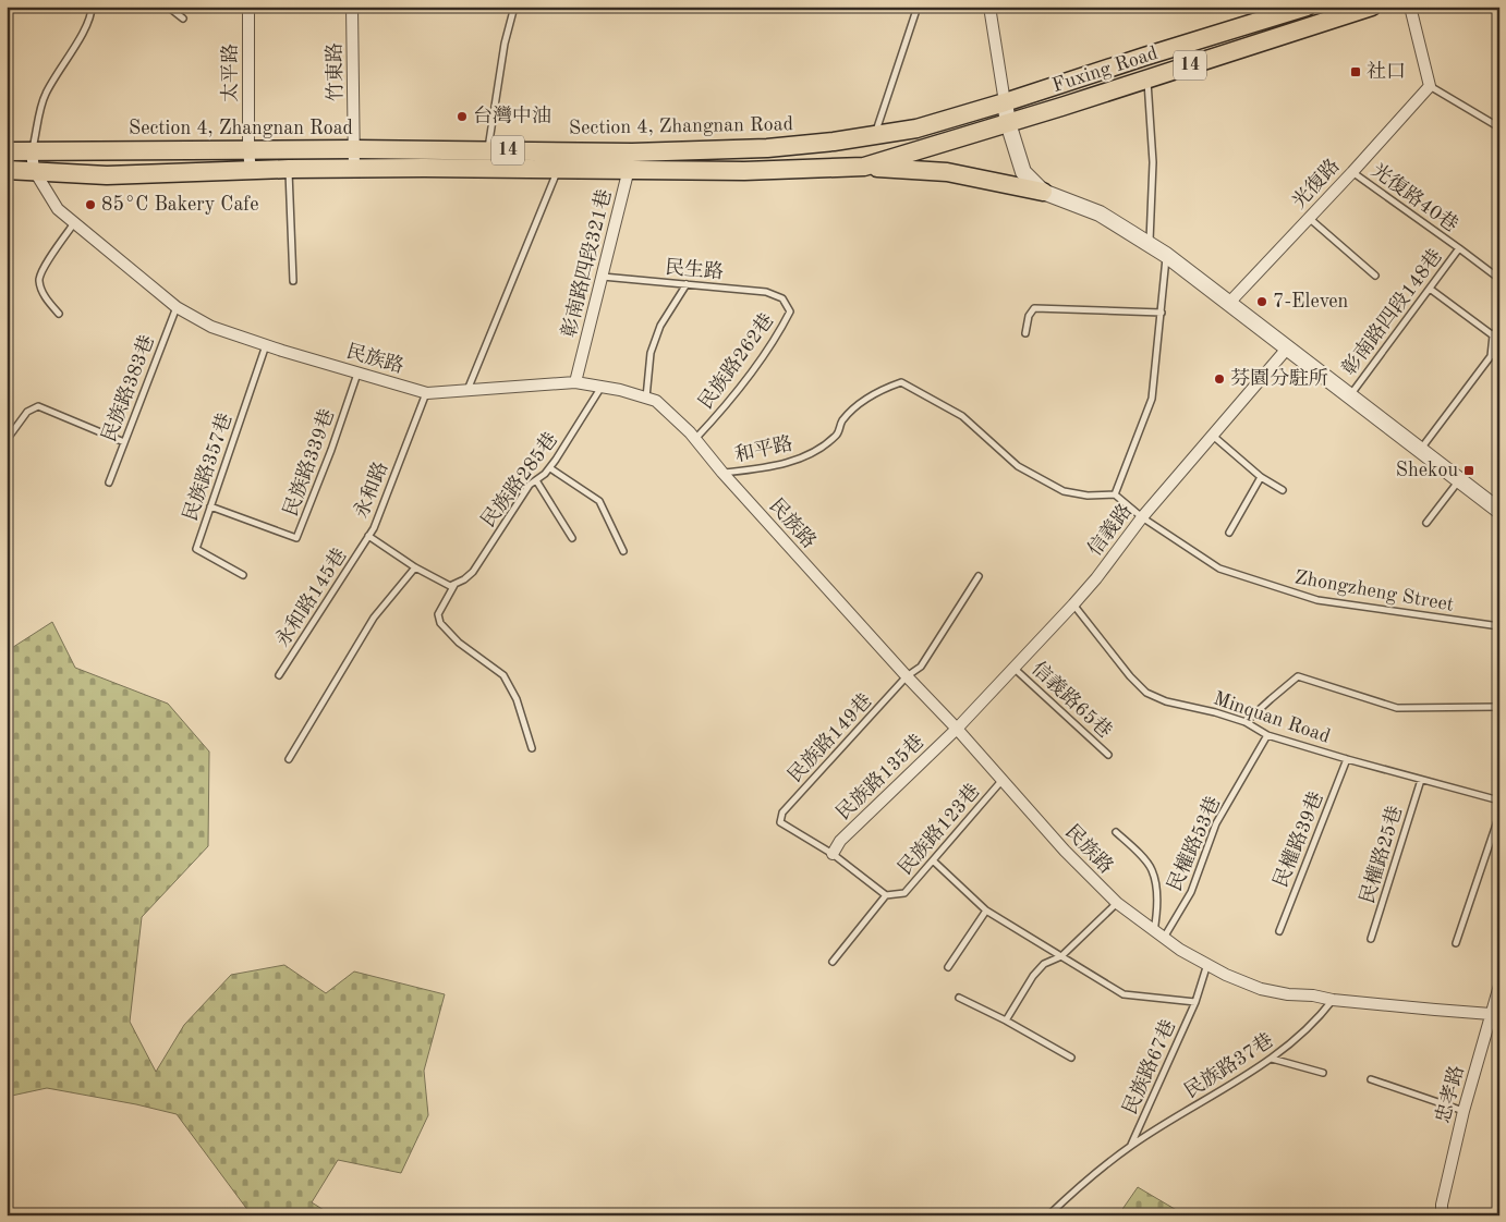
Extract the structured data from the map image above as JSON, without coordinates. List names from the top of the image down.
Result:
{
  "streets": {
    "main road": ["14", "Fuxing Road", "Section 4, Zhangnan Road"],
    "street": [
      "竹東路",
      "太平路",
      "光復路",
      "彰南路四段321巷",
      "民族路",
      "信義路",
      "民族路135巷",
      "忠孝路"
    ],
    "lane": [
      "光復路40巷",
      "民生路",
      "彰南路四段148巷",
      "民族路262巷",
      "民族路383巷",
      "和平路",
      "民族路339巷",
      "民族路357巷",
      "民族路285巷",
      "永和路",
      "Zhongzheng Street",
      "永和路145巷",
      "信義路65巷",
      "Minquan Road",
      "民族路149巷",
      "民族路123巷",
      "民權路39巷",
      "民權路53巷",
      "民權路25巷",
      "民族路37巷",
      "民族路67巷"
    ]
  },
  "crossings": [
    ["Fuxing Road", "Section 4, Zhangnan Road"],
    ["竹東路", "Section 4, Zhangnan Road"],
    ["太平路", "Section 4, Zhangnan Road"],
    ["Section 4, Zhangnan Road", "彰南路四段321巷"],
    ["Section 4, Zhangnan Road", "民族路"],
    ["光復路", "光復路40巷"],
    ["光復路40巷", "彰南路四段148巷"],
    ["彰南路四段321巷", "民生路"],
    ["彰南路四段321巷", "民族路"],
    ["民生路", "民族路262巷"],
    ["民族路", "民族路262巷"],
    ["民族路", "民族路383巷"],
    ["民族路", "和平路"],
    ["民族路", "民族路339巷"],
    ["民族路", "民族路357巷"],
    ["民族路", "民族路285巷"],
    ["民族路", "永和路"],
    ["民族路", "信義路"],
    ["民族路", "民族路149巷"],
    ["民族路", "民族路135巷"],
    ["民族路", "民族路123巷"],
    ["民族路", "民權路53巷"],
    ["民族路", "民族路37巷"],
    ["民族路", "民族路67巷"],
    ["民族路", "忠孝路"],
    ["和平路", "Zhongzheng Street"],
    ["民族路339巷", "民族路357巷"],
    ["民族路285巷", "永和路"],
    ["永和路", "永和路145巷"],
    ["信義路", "Zhongzheng Street"],
    ["信義路", "信義路65巷"],
    ["信義路", "Minquan Road"],
    ["信義路", "民族路135巷"],
    ["Minquan Road", "民權路39巷"],
    ["Minquan Road", "民權路53巷"],
    ["Minquan Road", "民權路25巷"],
    ["民族路149巷", "民族路135巷"],
    ["民族路37巷", "民族路67巷"]
  ],
  "places": {
    "transit": ["社口", "Shekou"],
    "other": [
      "台灣中油",
      "85°C Bakery Cafe",
      "7-Eleven",
      "芬園分駐所"
    ]
  }
}
